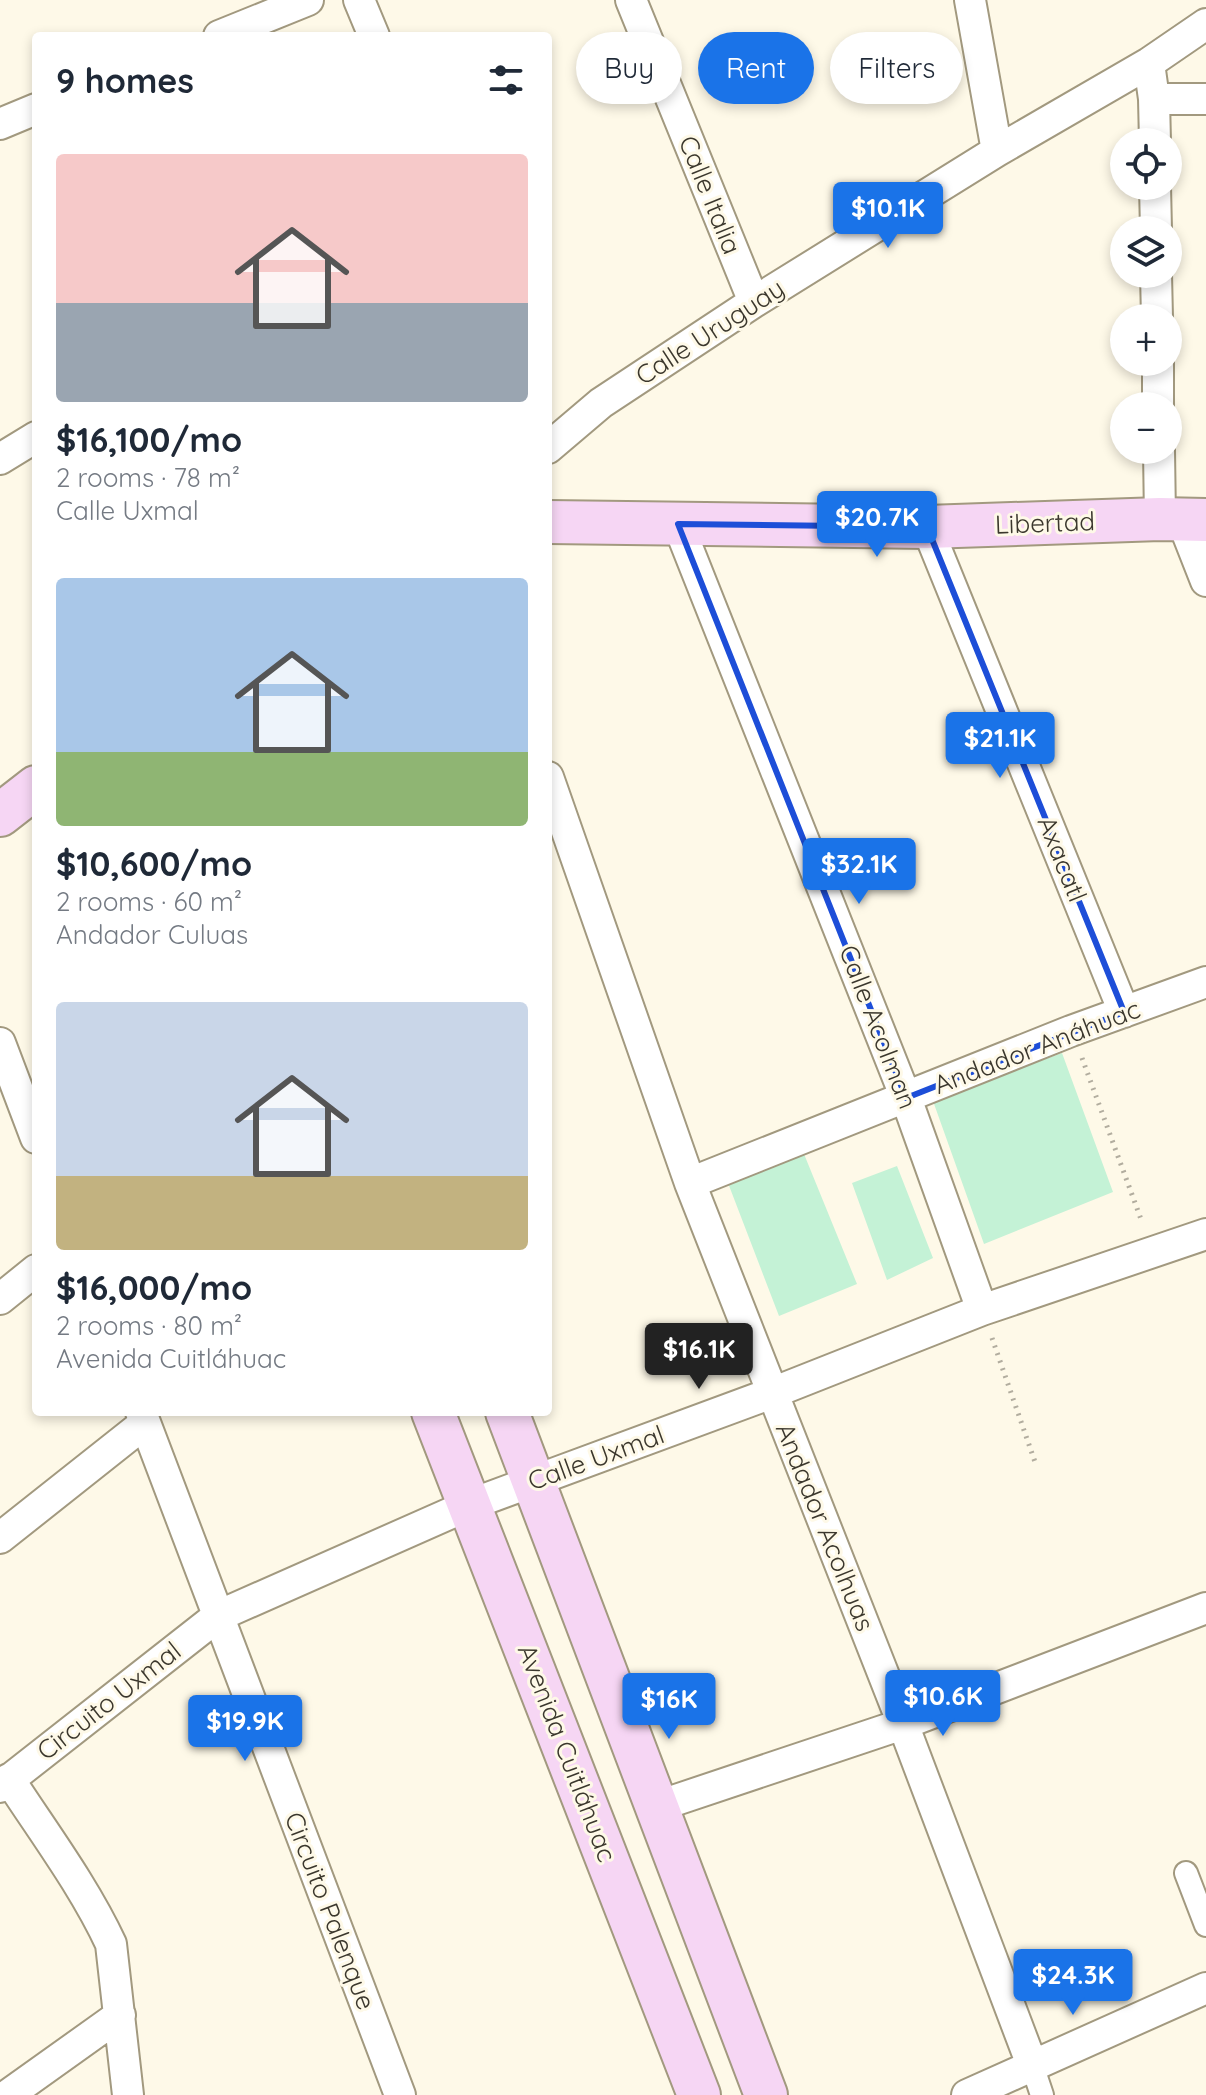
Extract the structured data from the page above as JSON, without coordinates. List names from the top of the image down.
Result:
{
  "streets": {
    "main road": ["Libertad", "Avenida Cuitláhuac"],
    "street": [
      "Calle Italia",
      "Calle Uruguay",
      "Axacatl",
      "Calle Acolman",
      "Andador Anáhuac",
      "Calle Uxmal",
      "Andador Acolhuas",
      "Circuito Uxmal",
      "Circuito Palenque"
    ]
  },
  "crossings": [
    ["Calle Italia", "Calle Uruguay"],
    ["Libertad", "Axacatl"],
    ["Libertad", "Calle Acolman"],
    ["Axacatl", "Andador Anáhuac"],
    ["Calle Acolman", "Andador Anáhuac"],
    ["Calle Acolman", "Calle Uxmal"],
    ["Andador Anáhuac", "Andador Acolhuas"],
    ["Calle Uxmal", "Andador Acolhuas"],
    ["Calle Uxmal", "Circuito Uxmal"],
    ["Calle Uxmal", "Avenida Cuitláhuac"],
    ["Calle Uxmal", "Circuito Palenque"],
    ["Circuito Uxmal", "Circuito Palenque"]
  ],
  "page": {
    "chip": ["Buy", "Rent", "Filters"],
    "heading": "9 homes",
    "map_buttons": ["+", "−"],
    "list": [
      {
        "name": "$16,100/mo",
        "note": "2 rooms · 78 m² · Calle Uxmal"
      },
      {
        "name": "$10,600/mo",
        "note": "2 rooms · 60 m² · Andador Culuas"
      },
      {
        "name": "$16,000/mo",
        "note": "2 rooms · 80 m² · Avenida Cuitláhuac"
      }
    ],
    "price": [
      "$10.1K",
      "$20.7K",
      "$21.1K",
      "$32.1K",
      "$16.1K",
      "$10.6K",
      "$16K",
      "$19.9K",
      "$24.3K"
    ]
  }
}
